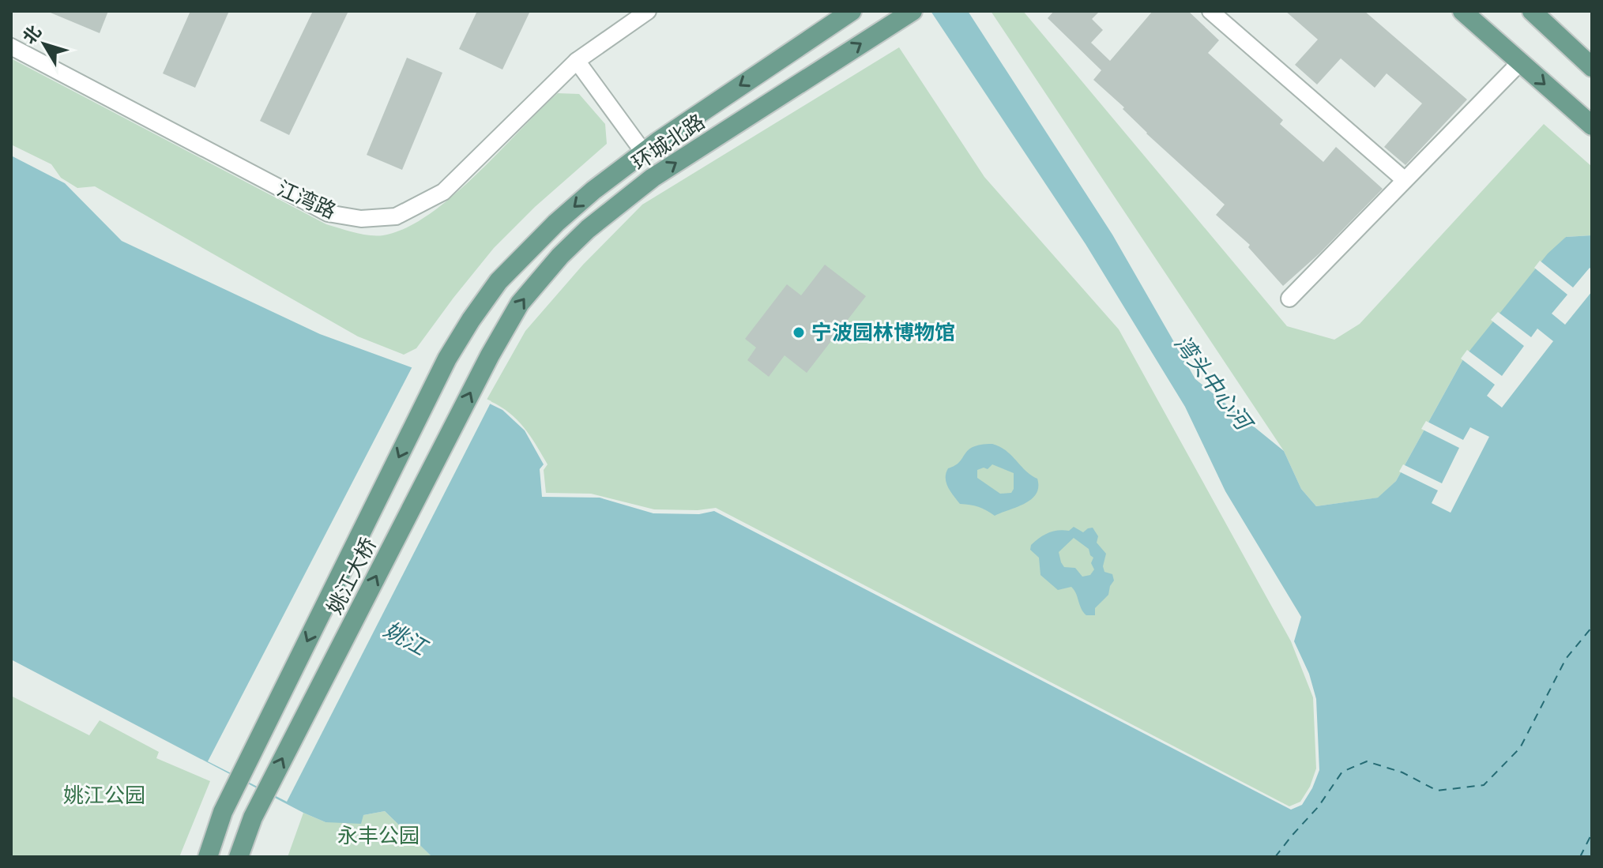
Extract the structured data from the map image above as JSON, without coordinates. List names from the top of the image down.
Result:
{
  "streets": {
    "main road": ["环城北路", "姚江大桥"],
    "street": ["江湾路"]
  },
  "crossings": [
    ["环城北路", "姚江大桥"]
  ],
  "water": ["湾头中心河", "姚江"],
  "parks": ["姚江公园", "永丰公园"],
  "places": ["宁波园林博物馆"],
  "north": "top left"
}
